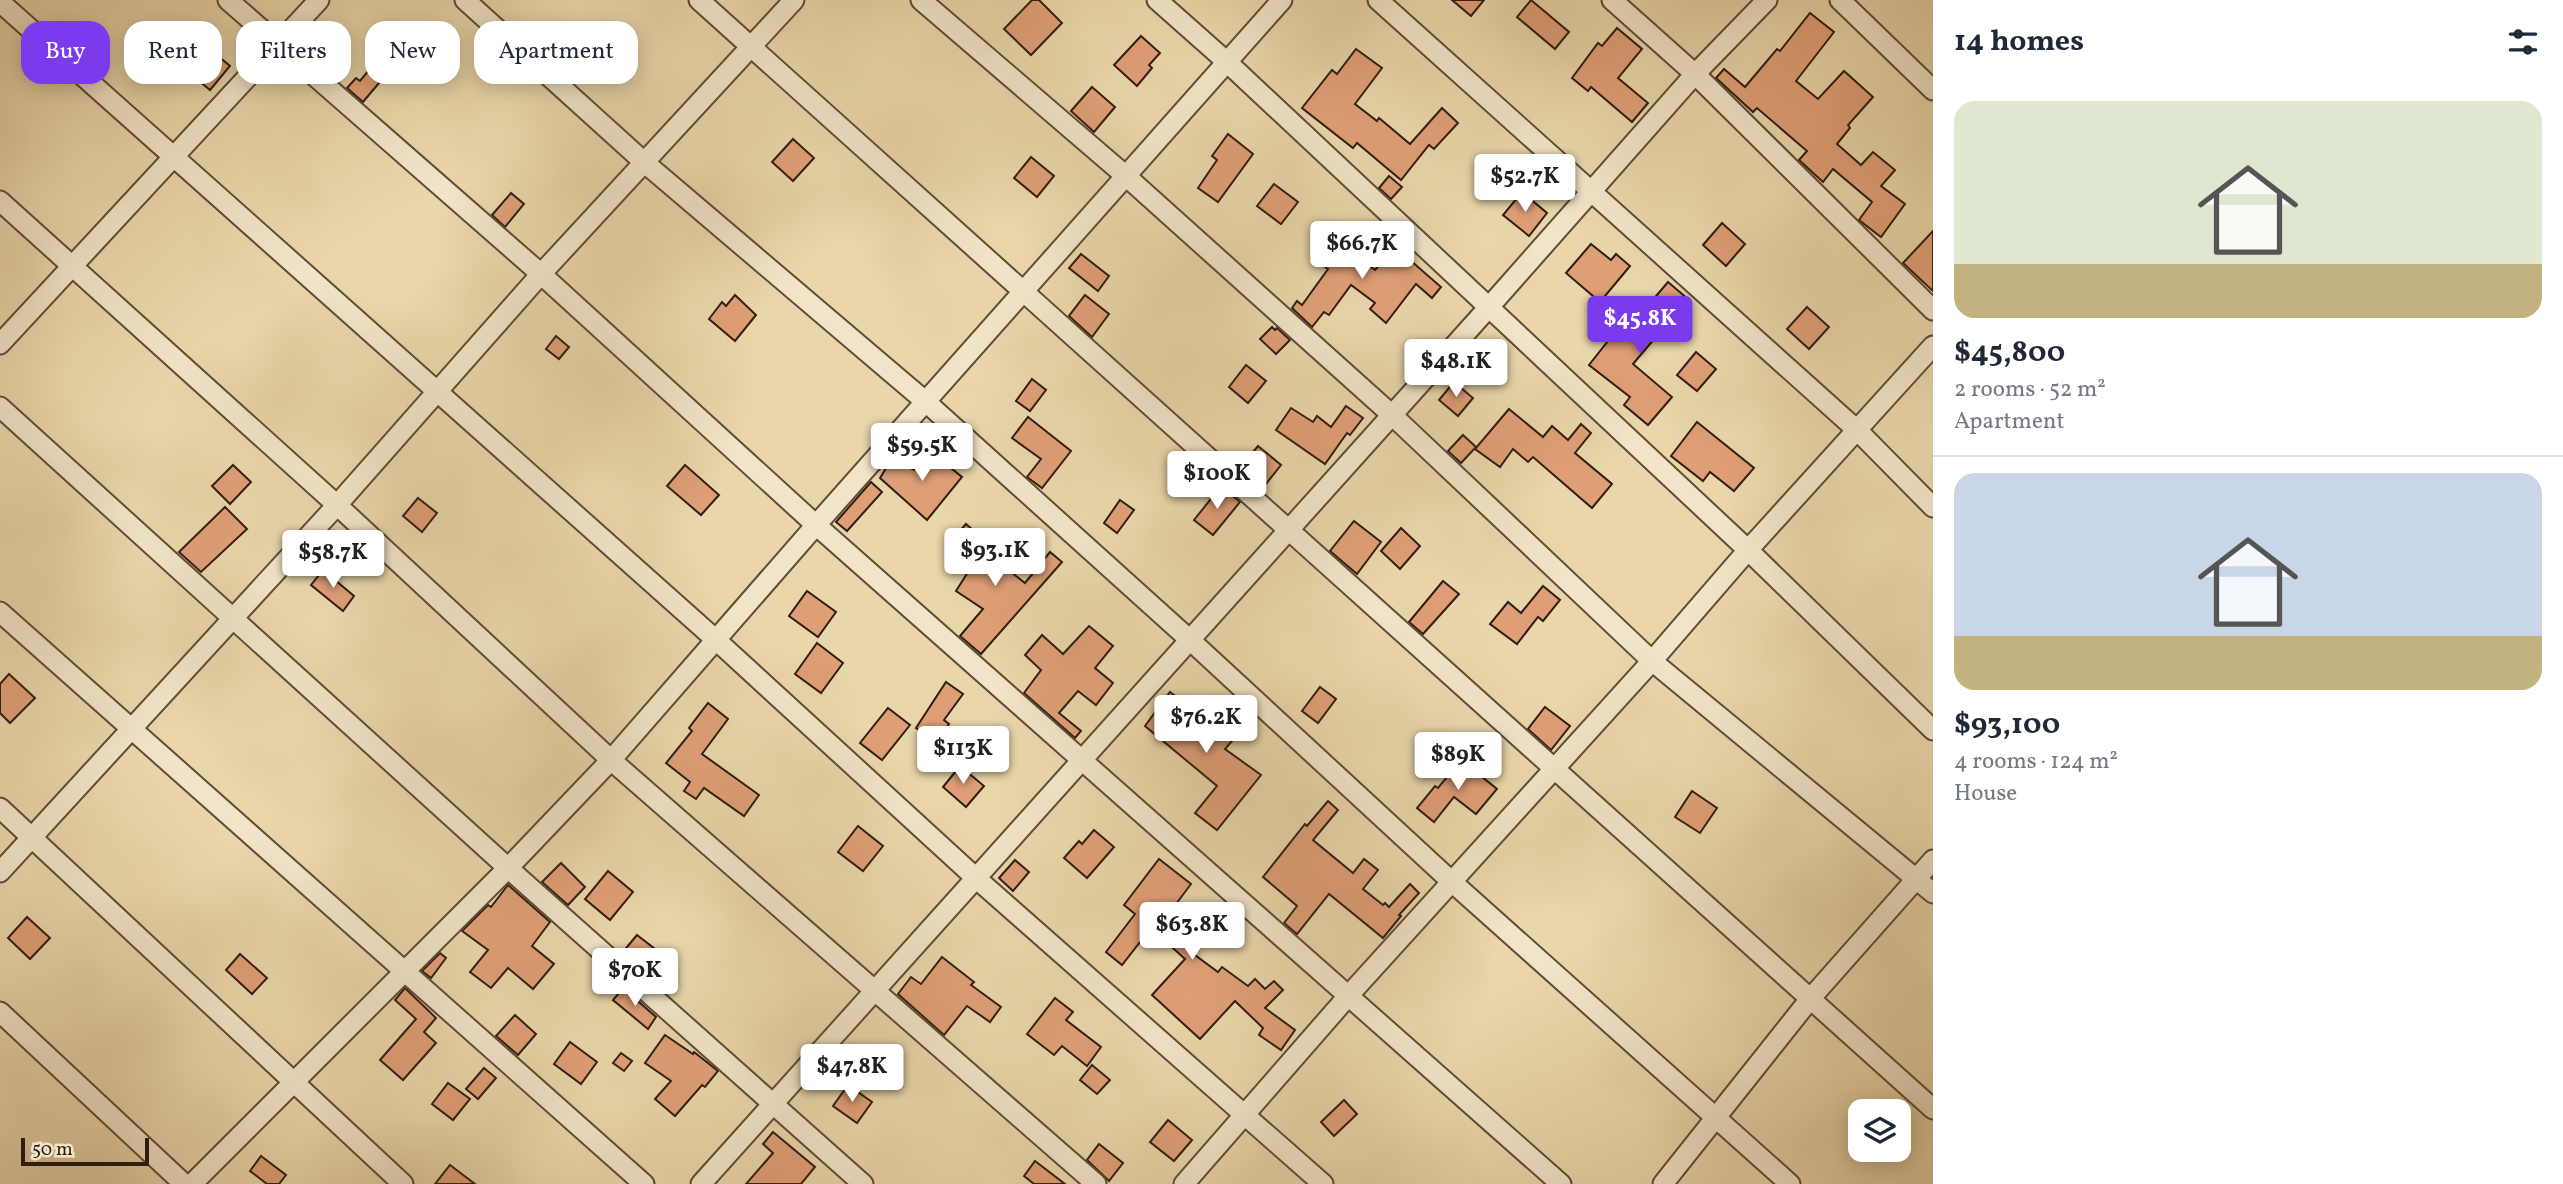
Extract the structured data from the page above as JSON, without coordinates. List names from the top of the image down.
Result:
{
  "scale_bar": "50 m",
  "page": {
    "heading": "14 homes",
    "chip": [
      "Buy",
      "Rent",
      "Filters",
      "New",
      "Apartment"
    ],
    "list": [
      {
        "name": "$45,800",
        "note": "2 rooms · 52 m² · Apartment"
      },
      {
        "name": "$93,100",
        "note": "4 rooms · 124 m² · House"
      }
    ],
    "price": [
      "$52.7K",
      "$66.7K",
      "$45.8K",
      "$48.1K",
      "$59.5K",
      "$100K",
      "$93.1K",
      "$58.7K",
      "$76.2K",
      "$113K",
      "$89K",
      "$63.8K",
      "$70K",
      "$47.8K"
    ],
    "scale": "50 m"
  }
}
